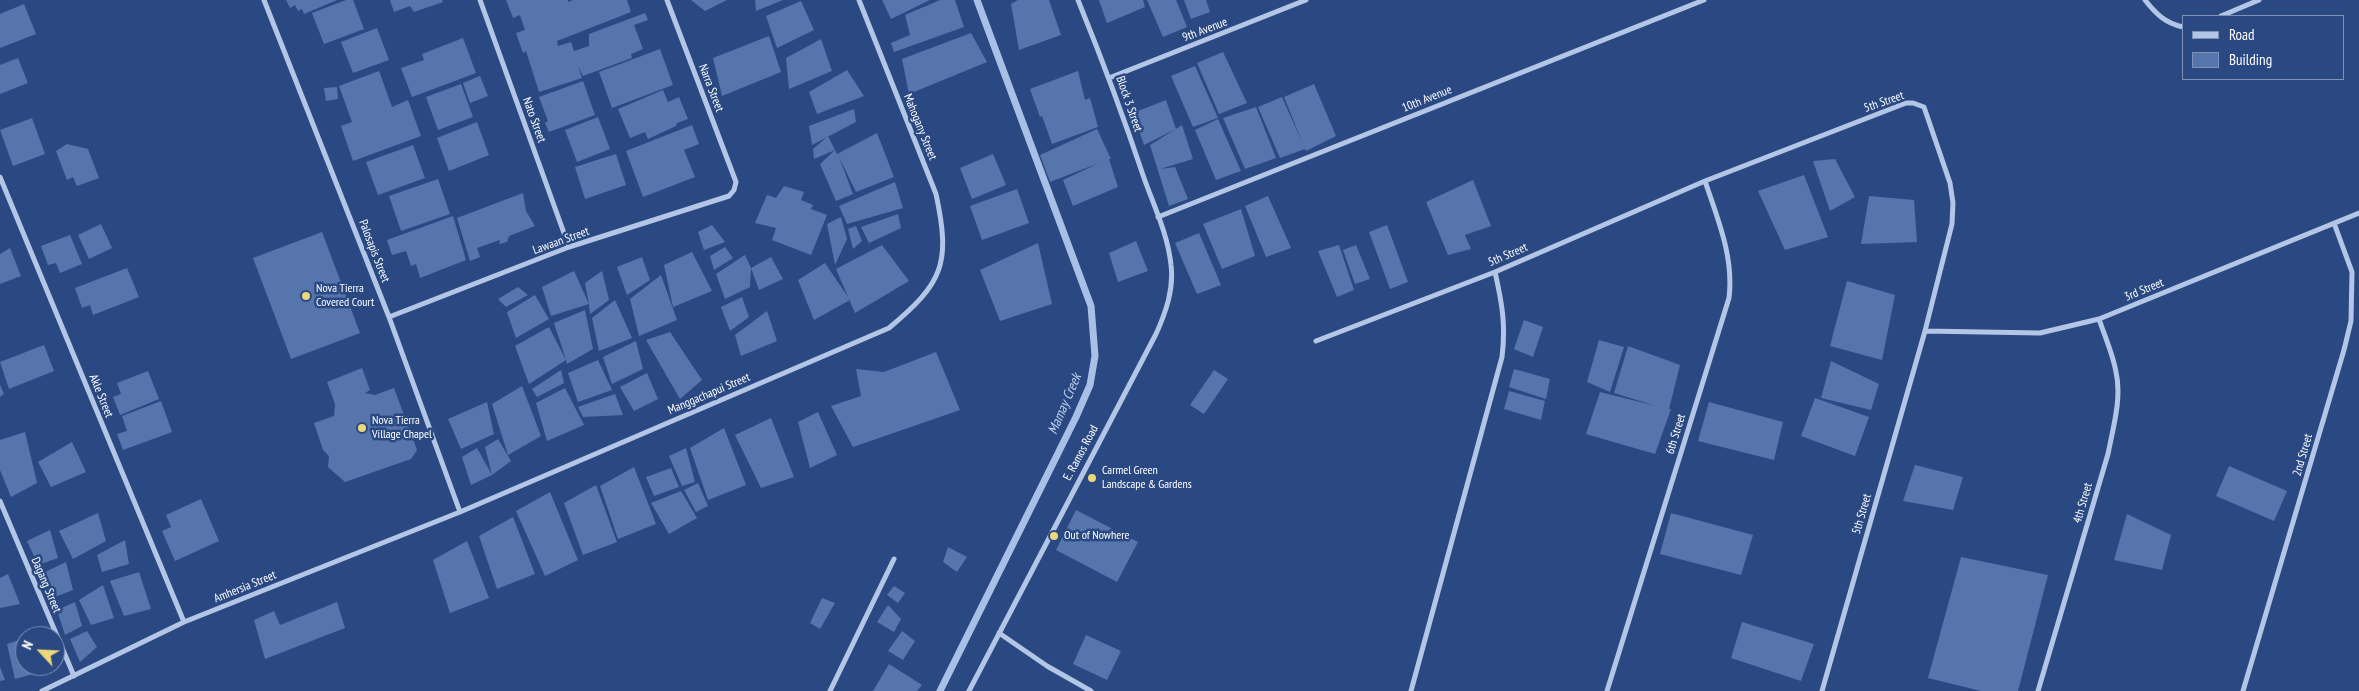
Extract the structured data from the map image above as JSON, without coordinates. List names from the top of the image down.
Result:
{
  "streets": {
    "street": [
      "9th Avenue",
      "Narra Street",
      "10th Avenue",
      "5th Street",
      "Block 3 Street",
      "Nato Street",
      "Mahogany Street",
      "Lawaan Street",
      "Palosapis Street",
      "3rd Street",
      "Manggachapui Street",
      "Akle Street",
      "6th Street",
      "E. Ramos Road",
      "2nd Street",
      "4th Street",
      "Dagang Street",
      "Amhersia Street"
    ]
  },
  "crossings": [
    ["9th Avenue", "Block 3 Street"],
    ["Narra Street", "Lawaan Street"],
    ["10th Avenue", "Block 3 Street"],
    ["10th Avenue", "E. Ramos Road"],
    ["5th Street", "3rd Street"],
    ["5th Street", "6th Street"],
    ["Block 3 Street", "E. Ramos Road"],
    ["Nato Street", "Lawaan Street"],
    ["Mahogany Street", "Manggachapui Street"],
    ["Lawaan Street", "Palosapis Street"],
    ["Palosapis Street", "Manggachapui Street"],
    ["Palosapis Street", "Amhersia Street"],
    ["3rd Street", "2nd Street"],
    ["3rd Street", "4th Street"],
    ["Manggachapui Street", "Amhersia Street"],
    ["Akle Street", "Amhersia Street"],
    ["Dagang Street", "Amhersia Street"]
  ],
  "water": ["Mamay Creek"],
  "places": [
    "Nova Tierra Covered Court",
    "Nova Tierra Village Chapel",
    "Carmel Green Landscape & Gardens",
    "Out of Nowhere"
  ],
  "legend": ["Road", "Building"],
  "north": "top left"
}
